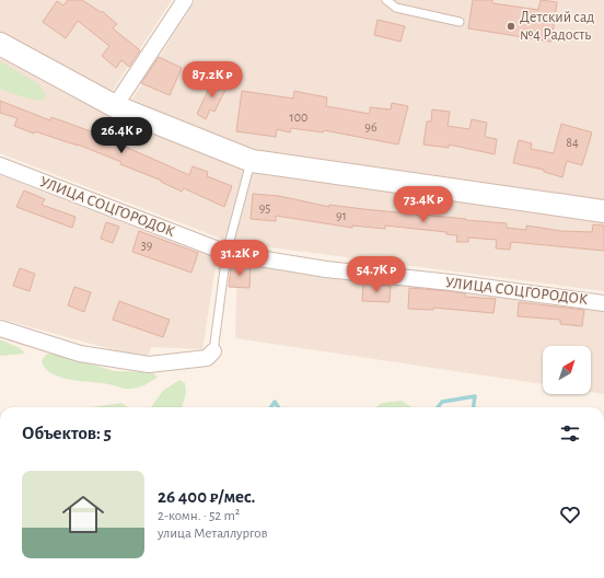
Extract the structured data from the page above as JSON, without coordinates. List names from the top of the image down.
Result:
{
  "streets": {
    "street": ["УЛИЦА СОЦГОРОДОК"]
  },
  "places": ["Детский сад №4 Радость"],
  "house_numbers": [
    "100",
    "96",
    "84",
    "95",
    "91",
    "39"
  ],
  "north": "top right",
  "page": {
    "price": [
      "87.2K ₽",
      "26.4K ₽",
      "73.4K ₽",
      "31.2K ₽",
      "54.7K ₽"
    ],
    "heading": "Объектов: 5",
    "list": [
      {
        "name": "26 400 ₽/мес.",
        "note": "2-комн. · 52 m² · улица Металлургов"
      }
    ]
  }
}
